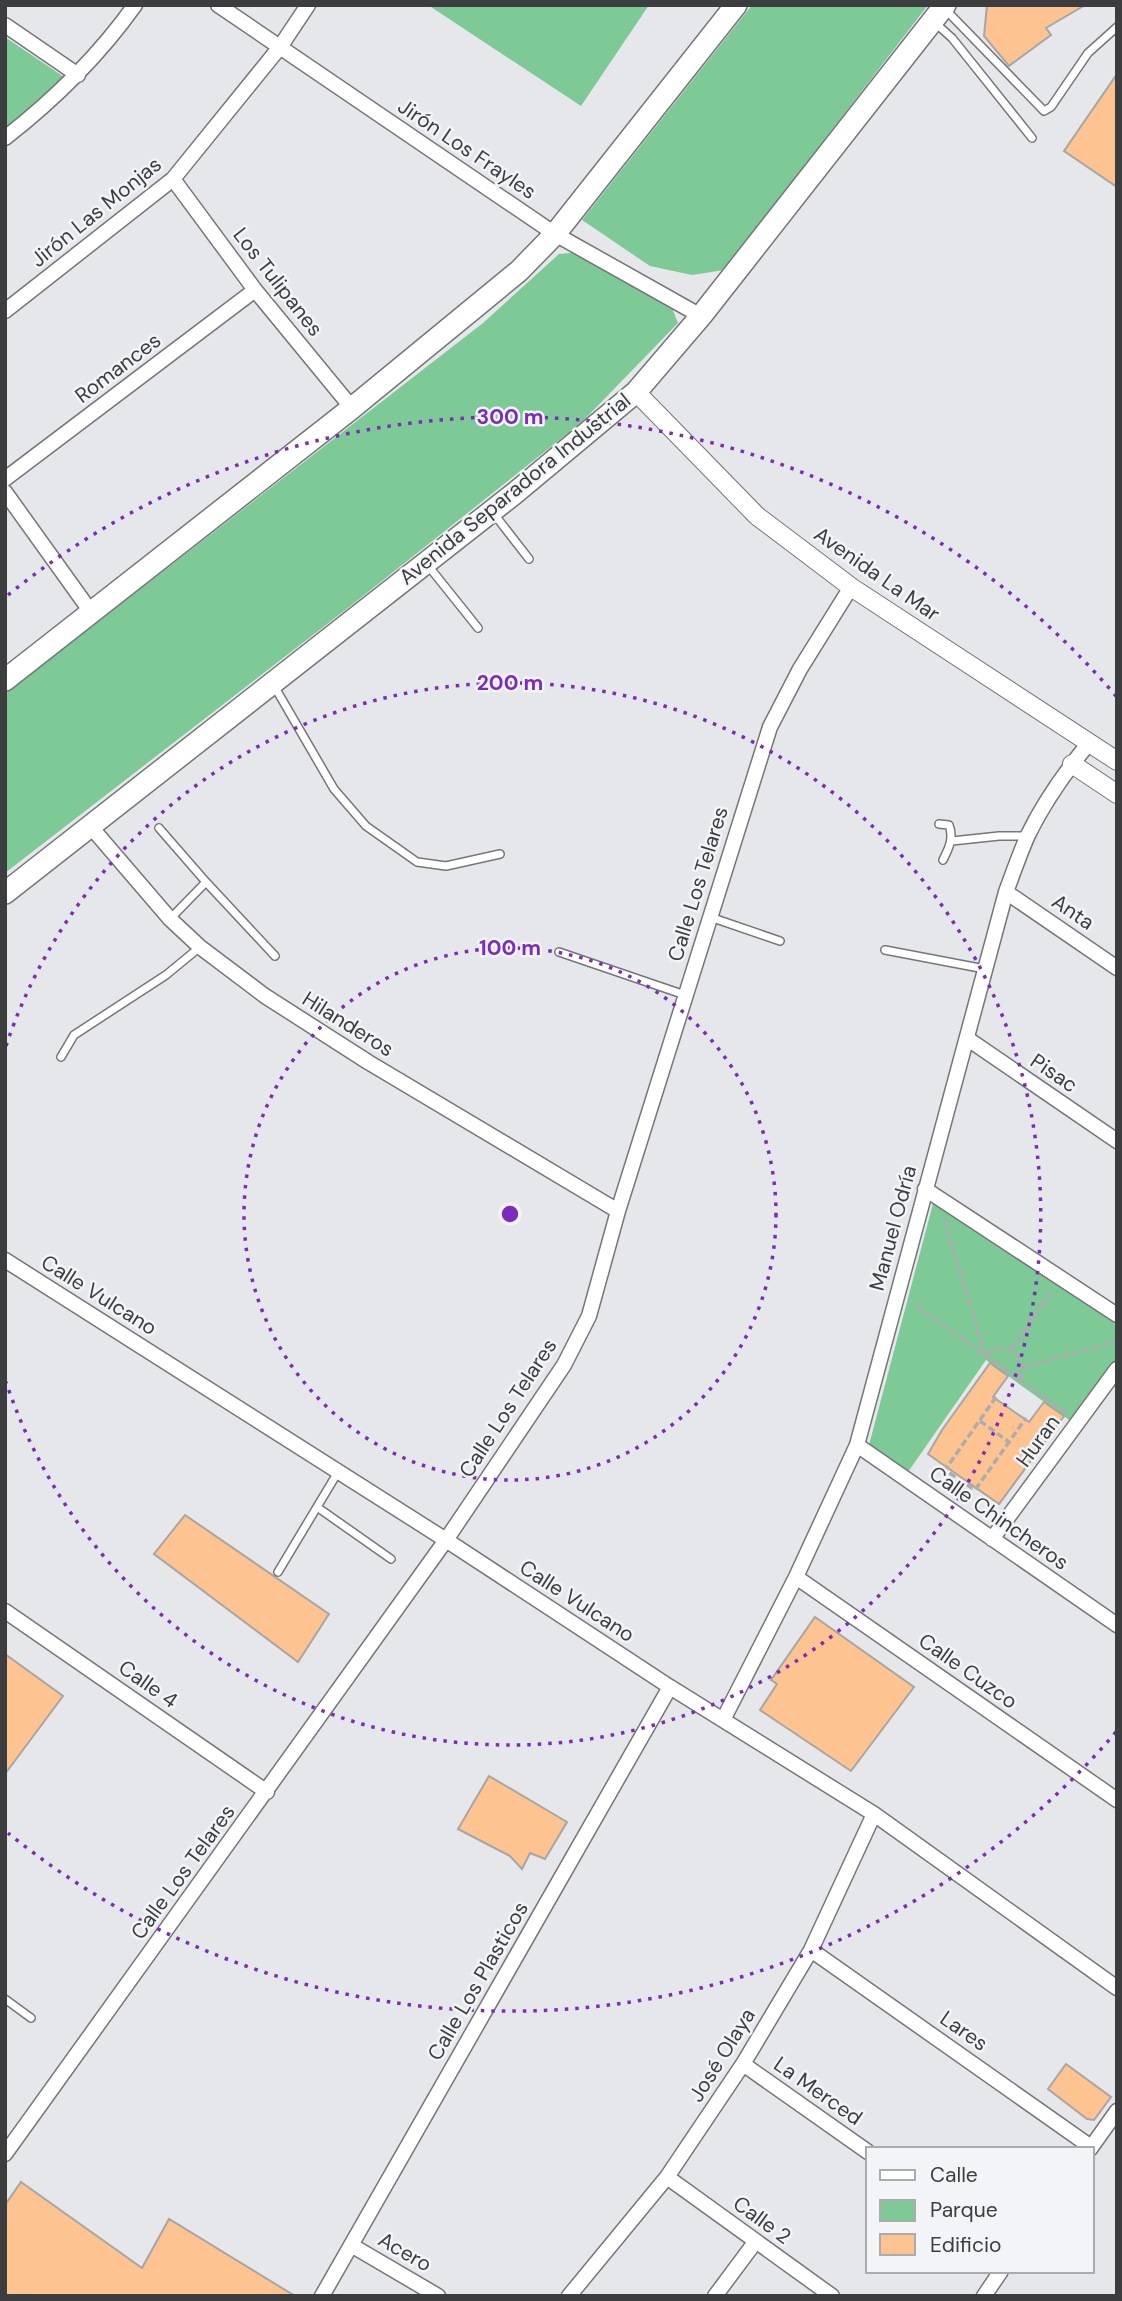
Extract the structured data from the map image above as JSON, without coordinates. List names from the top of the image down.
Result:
{
  "streets": {
    "main road": ["Avenida Separadora Industrial"],
    "street": [
      "Jirón Los Frayles",
      "Jirón Las Monjas",
      "Los Tulipanes",
      "Romances",
      "Avenida La Mar",
      "Calle Los Telares",
      "Anta",
      "Hilanderos",
      "Pisac",
      "Manuel Odría",
      "Calle Vulcano",
      "Huran",
      "Calle Chincheros",
      "Calle Cuzco",
      "Calle 4",
      "Calle Los Plasticos",
      "Lares",
      "José Olaya",
      "La Merced",
      "Calle 2",
      "Acero"
    ]
  },
  "crossings": [
    ["Jirón Los Frayles", "Jirón Las Monjas"],
    ["Jirón Los Frayles", "Avenida Separadora Industrial"],
    ["Jirón Las Monjas", "Los Tulipanes"],
    ["Los Tulipanes", "Romances"],
    ["Avenida Separadora Industrial", "Avenida La Mar"],
    ["Avenida Separadora Industrial", "Hilanderos"],
    ["Avenida La Mar", "Calle Los Telares"],
    ["Avenida La Mar", "Manuel Odría"],
    ["Calle Los Telares", "Hilanderos"],
    ["Calle Los Telares", "Calle Vulcano"],
    ["Calle Los Telares", "Calle 4"],
    ["Anta", "Manuel Odría"],
    ["Pisac", "Manuel Odría"],
    ["Manuel Odría", "Calle Vulcano"],
    ["Manuel Odría", "Calle Chincheros"],
    ["Manuel Odría", "Calle Cuzco"],
    ["Calle Vulcano", "Calle Los Plasticos"],
    ["Calle Vulcano", "José Olaya"],
    ["Huran", "Calle Chincheros"],
    ["Calle Los Plasticos", "Acero"],
    ["Lares", "José Olaya"],
    ["José Olaya", "La Merced"],
    ["José Olaya", "Calle 2"]
  ],
  "legend": ["Calle", "Parque", "Edificio"],
  "rings": ["300 m", "200 m", "100 m"]
}
